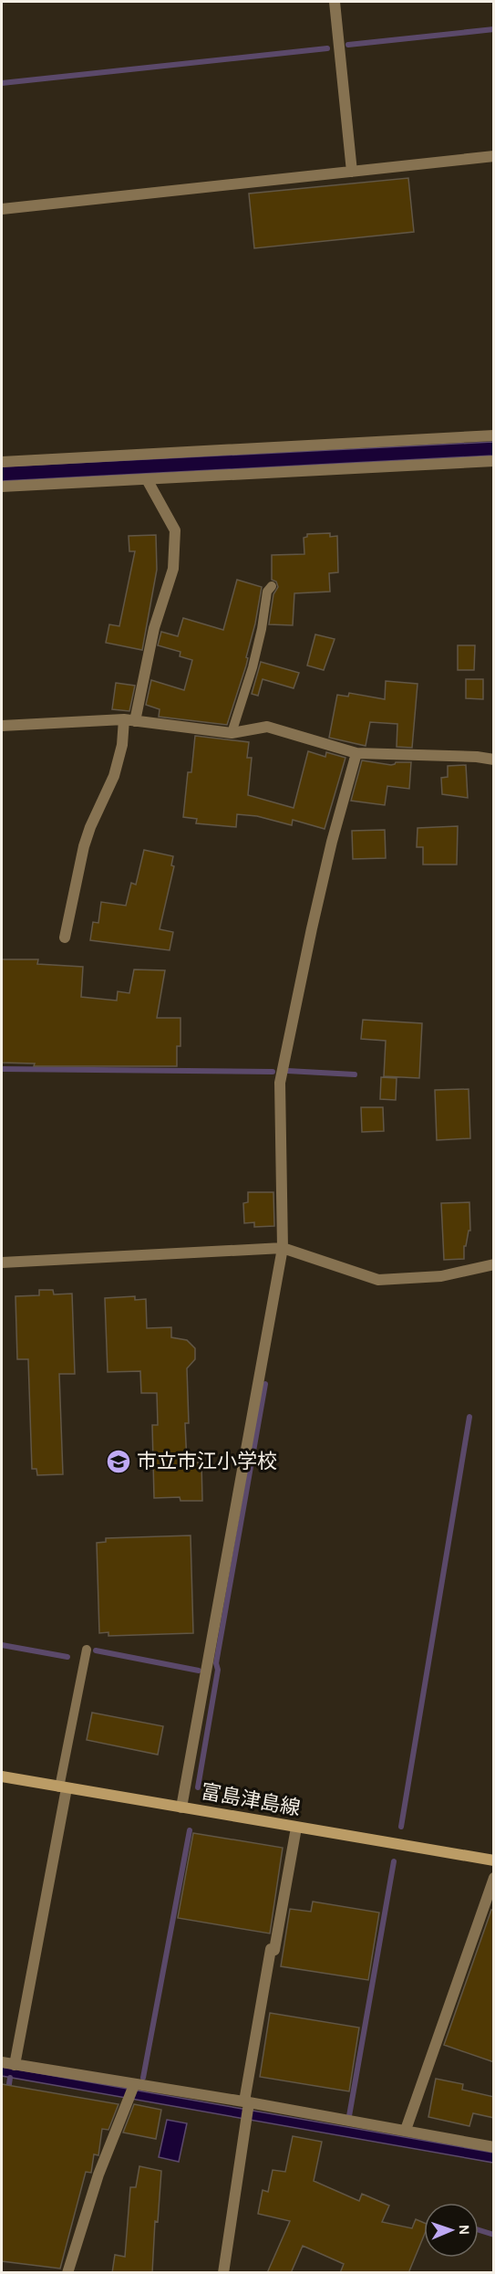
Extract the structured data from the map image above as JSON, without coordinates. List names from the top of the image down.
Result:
{
  "streets": {
    "main road": ["富島津島線"]
  },
  "places": {
    "school or university": ["市立市江小学校"]
  },
  "north": "right"
}
